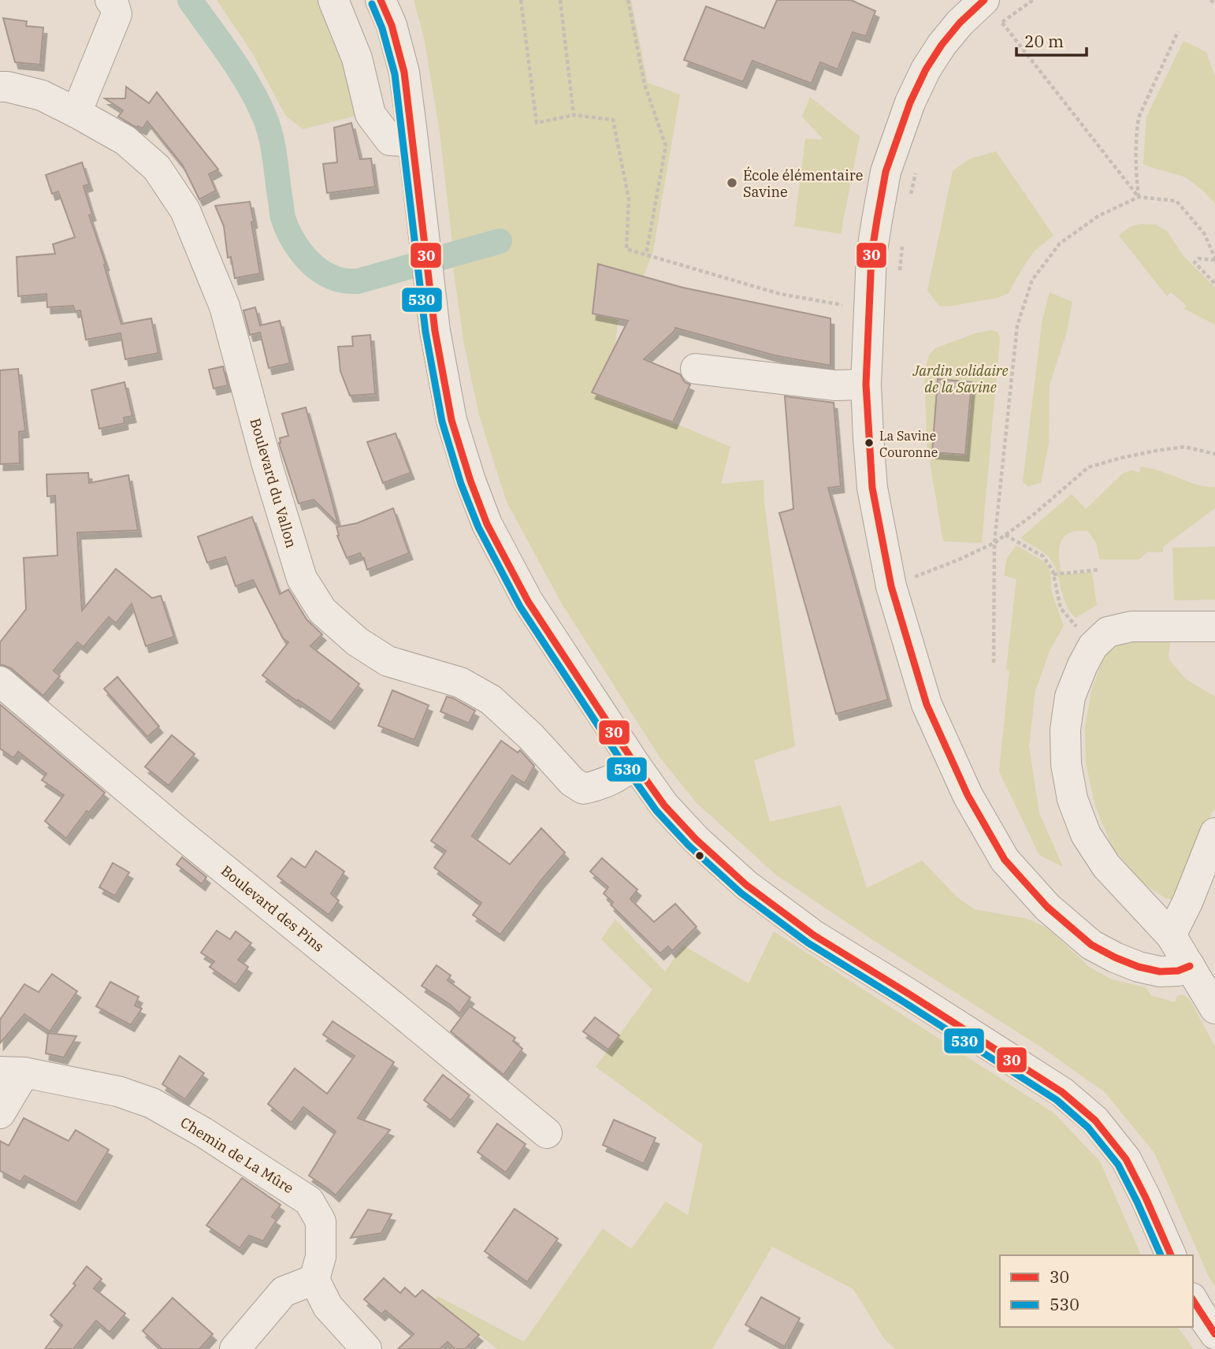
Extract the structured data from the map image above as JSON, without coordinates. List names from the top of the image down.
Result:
{
  "streets": {
    "street": ["Boulevard du Vallon", "Boulevard des Pins", "Chemin de La Mûre"]
  },
  "parks": ["Jardin solidaire de la Savine"],
  "places": ["École élémentaire Savine", "La Savine Couronne"],
  "lines": ["transit line 30", "transit line 530"],
  "legend": ["30", "530"],
  "scale_bar": "20 m"
}
